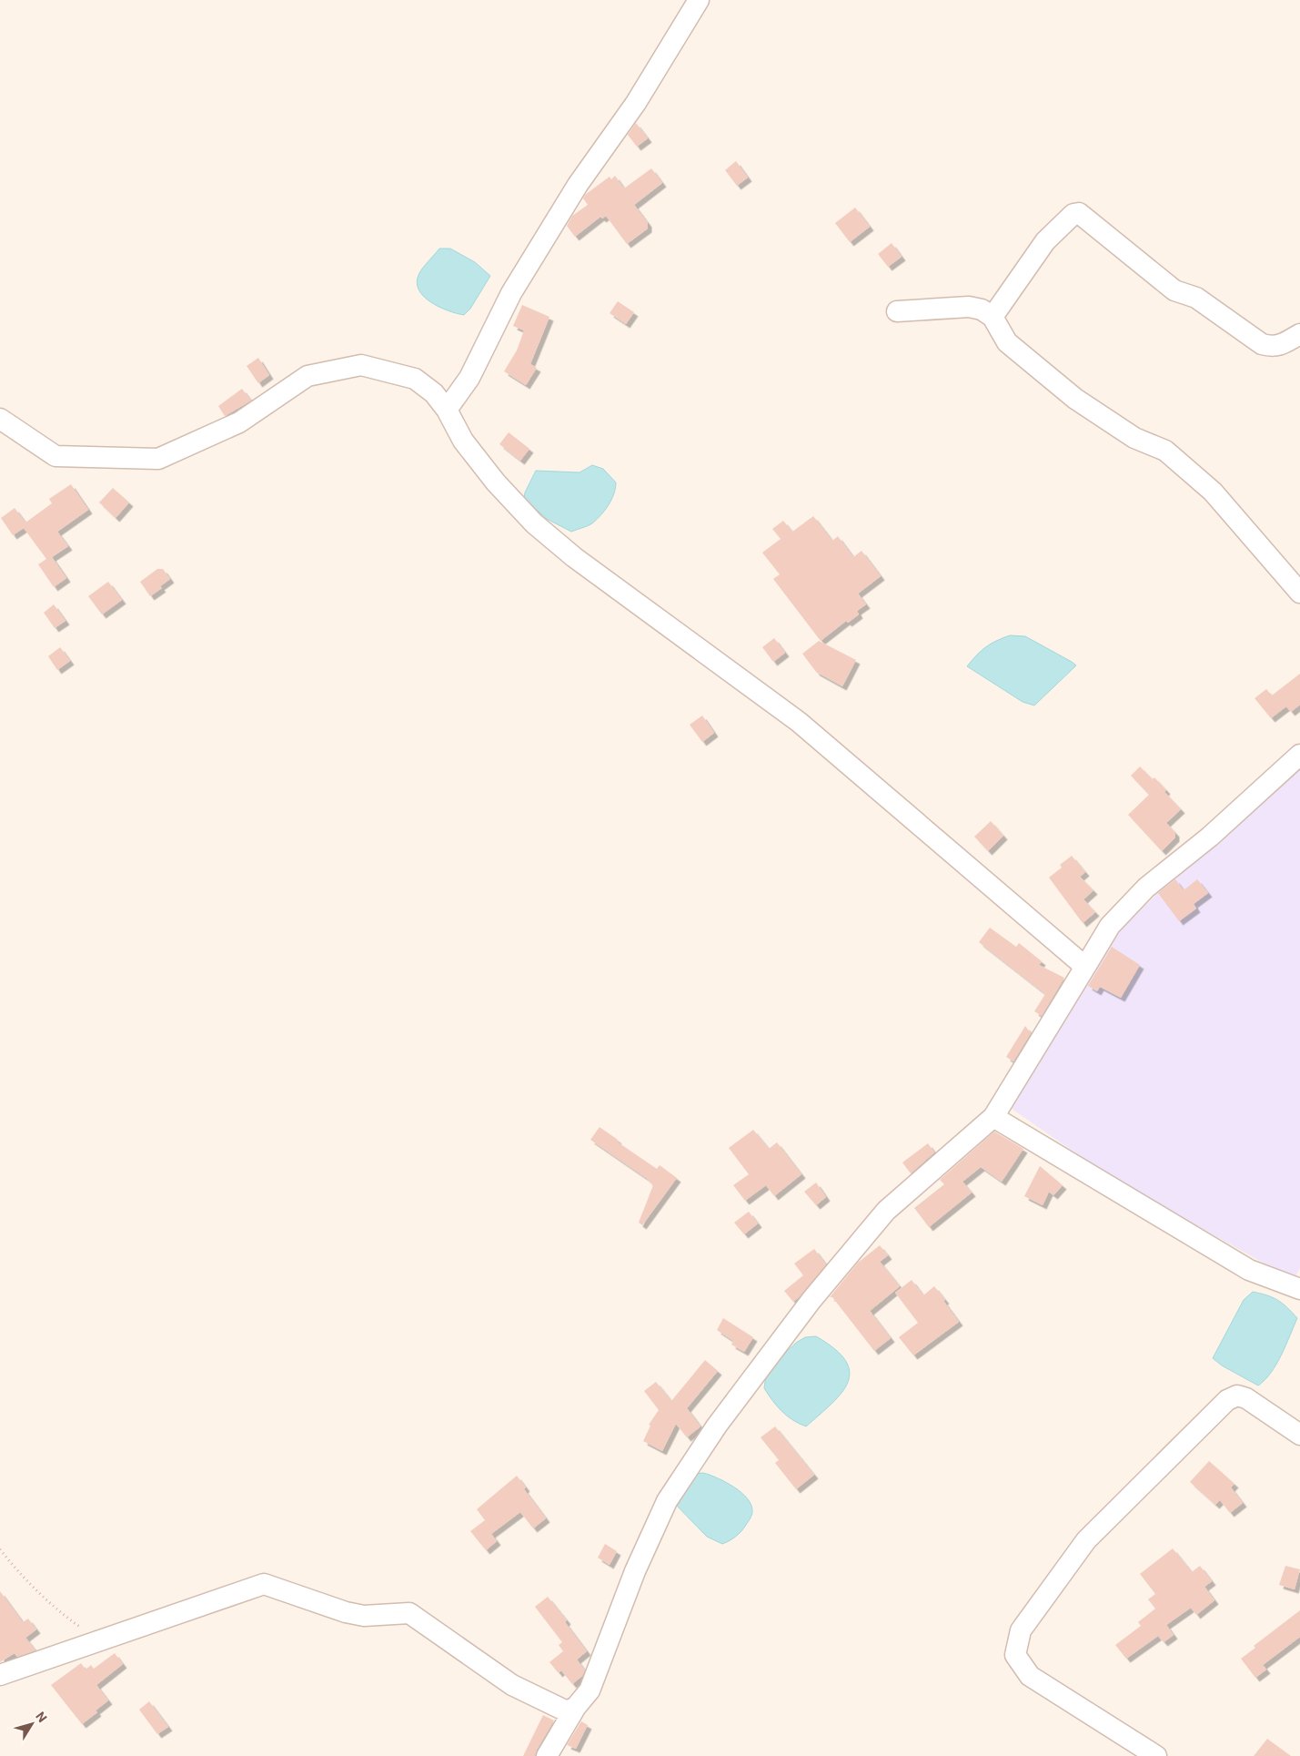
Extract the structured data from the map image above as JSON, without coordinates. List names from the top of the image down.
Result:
{
  "north": "top right"
}
